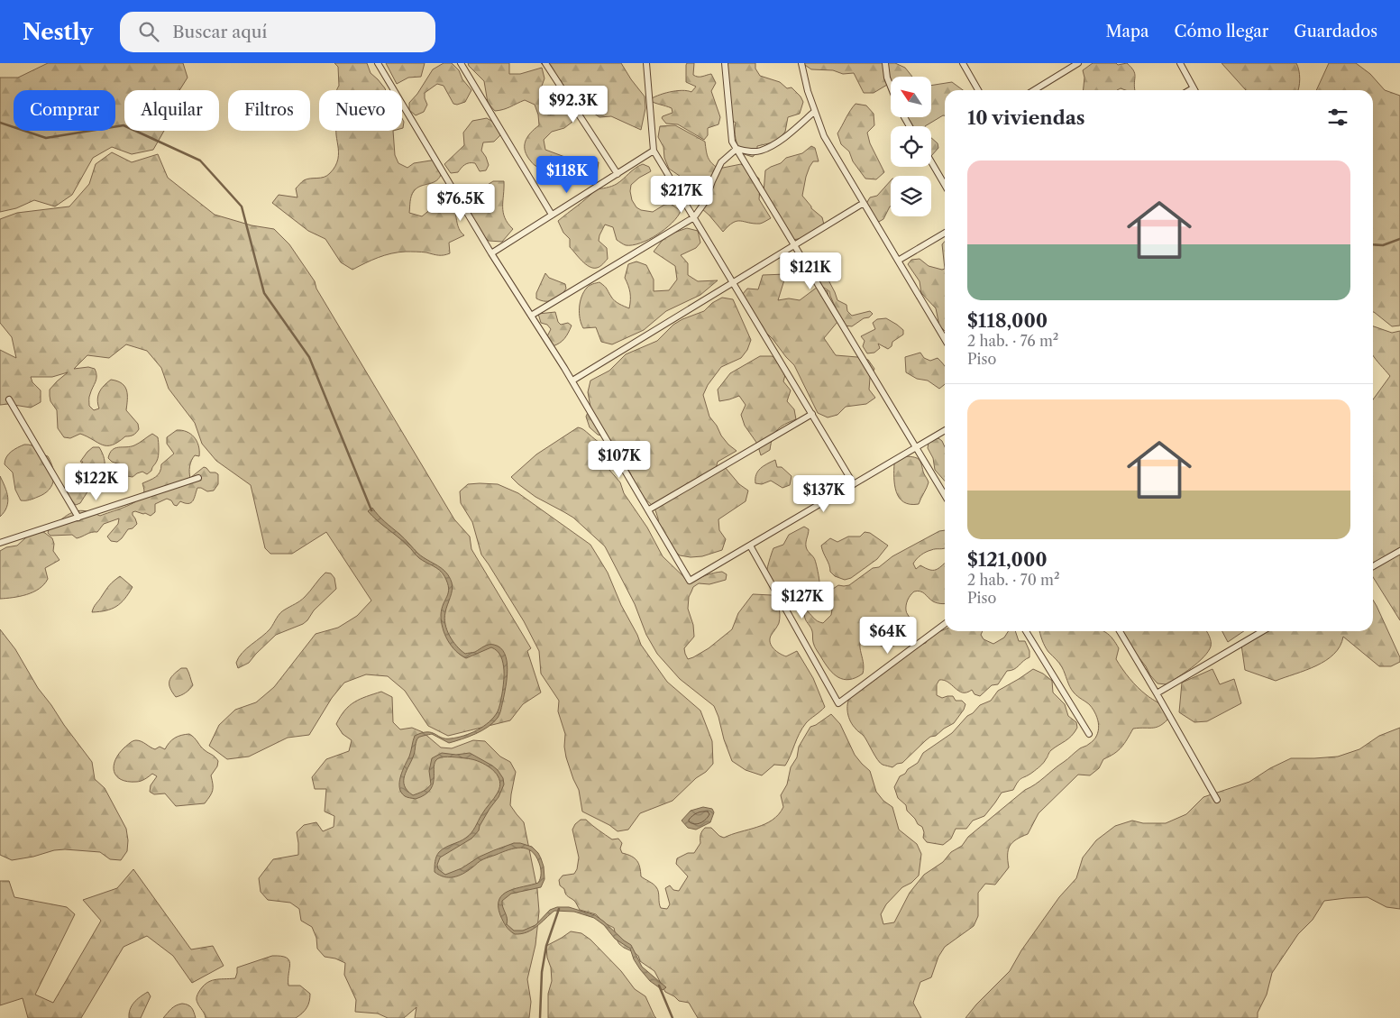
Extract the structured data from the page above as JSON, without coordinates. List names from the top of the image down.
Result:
{
  "north": "top left",
  "page": {
    "header": "Nestly",
    "search": "Buscar aquí",
    "nav": ["Mapa", "Cómo llegar", "Guardados"],
    "price": [
      "$92.3K",
      "$118K",
      "$217K",
      "$76.5K",
      "$121K",
      "$107K",
      "$122K",
      "$137K",
      "$127K",
      "$64K"
    ],
    "chip": [
      "Comprar",
      "Alquilar",
      "Filtros",
      "Nuevo"
    ],
    "heading": "10 viviendas",
    "list": [
      {
        "name": "$118,000",
        "note": "2 hab. · 76 m² · Piso"
      },
      {
        "name": "$121,000",
        "note": "2 hab. · 70 m² · Piso"
      }
    ]
  }
}
